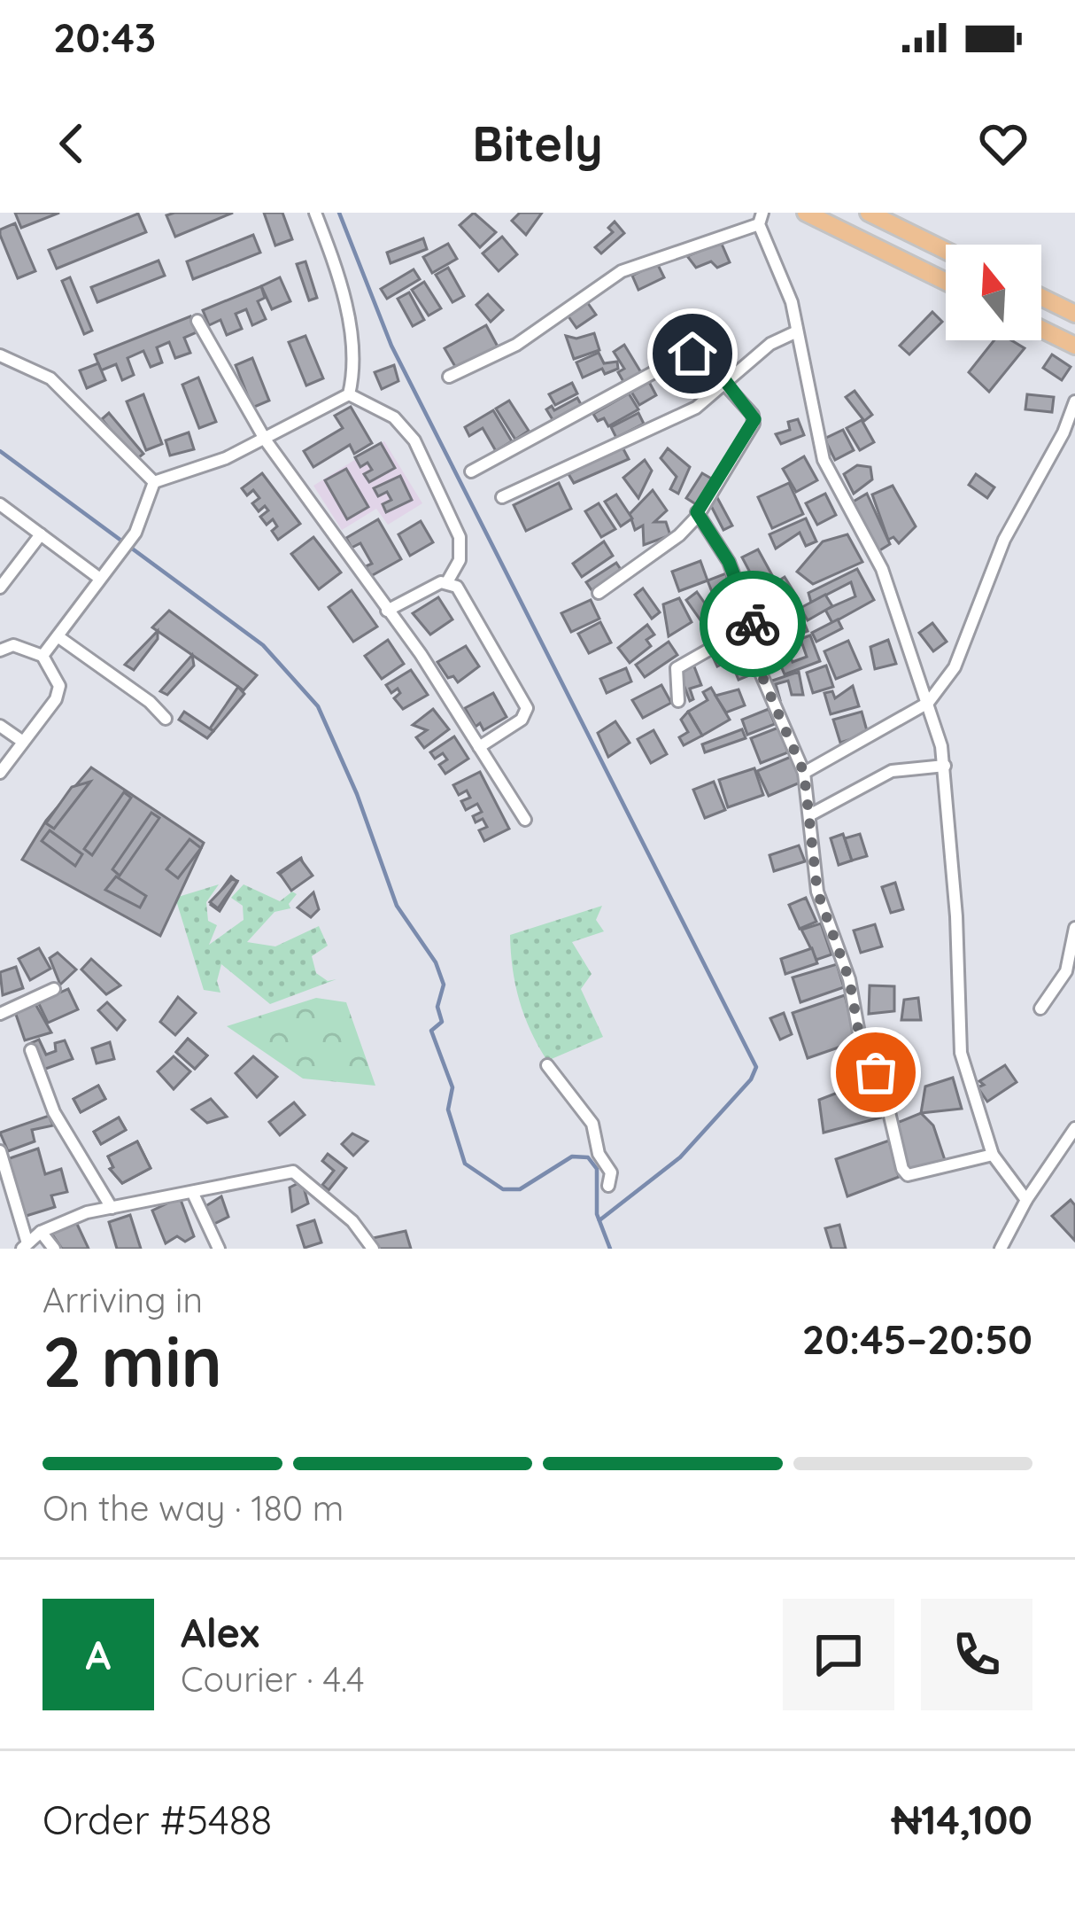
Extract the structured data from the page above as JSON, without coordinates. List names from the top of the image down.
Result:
{
  "north": "top",
  "page": {
    "status": "20:43",
    "header": "Bitely",
    "heading": ["2 min", "Arriving in", "20:45–20:50"],
    "panel": [
      "Alex",
      "Courier · 4.4",
      "Order #5488",
      "₦14,100"
    ],
    "bar": "On the way · 180 m",
    "round": "A"
  }
}
